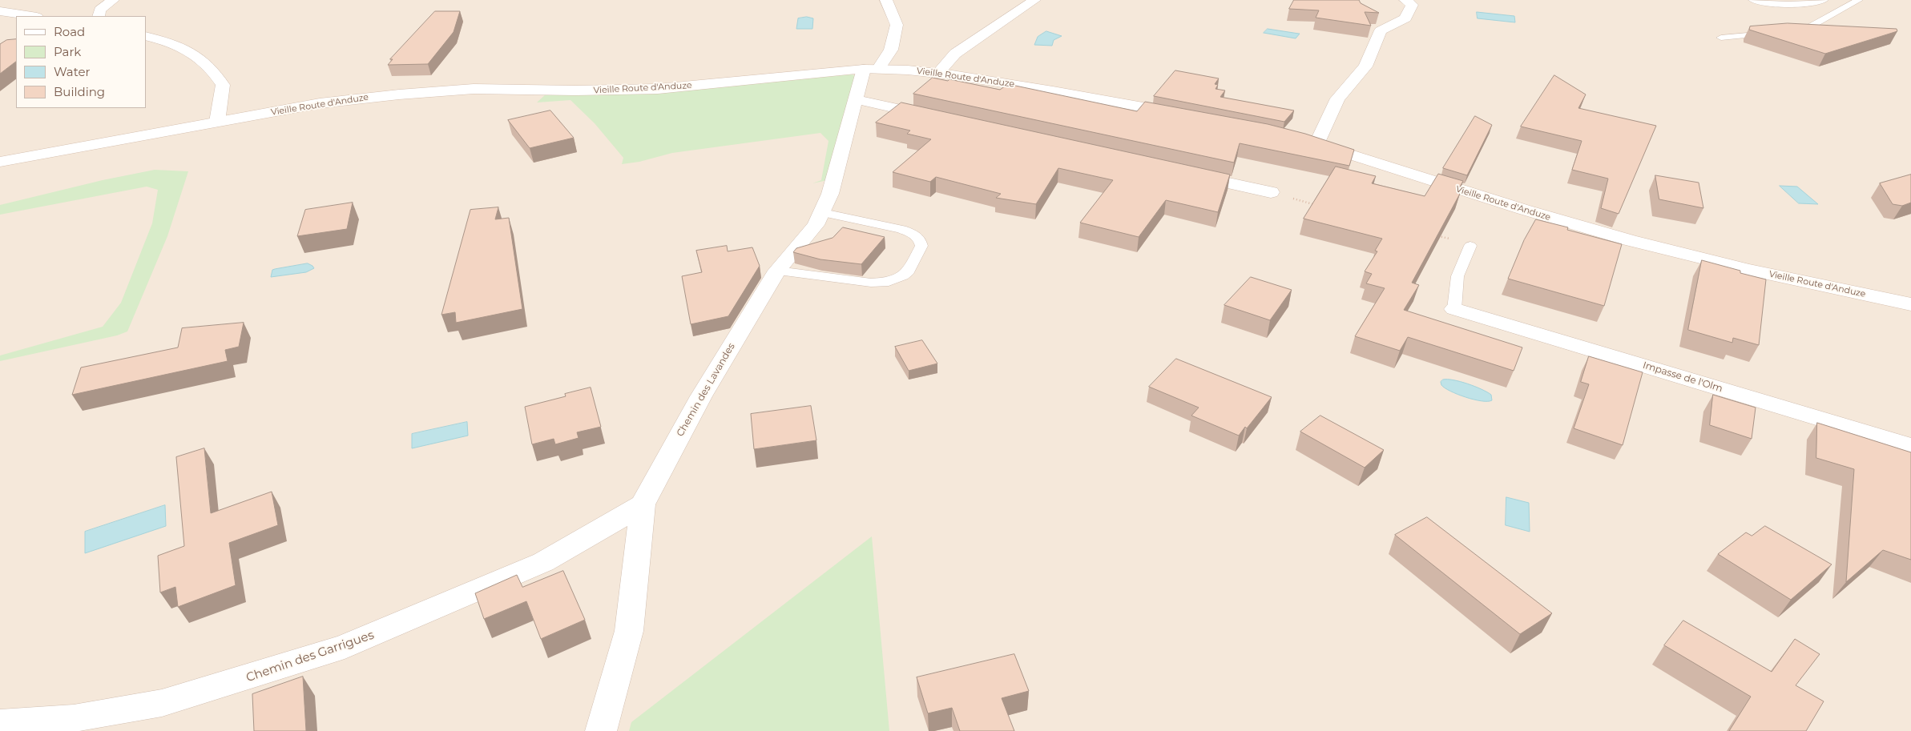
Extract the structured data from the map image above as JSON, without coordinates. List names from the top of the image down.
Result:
{
  "streets": {
    "street": [
      "Vieille Route d'Anduze",
      "Impasse de l'Olm",
      "Chemin des Lavandes",
      "Chemin des Garrigues"
    ]
  },
  "crossings": [
    ["Vieille Route d'Anduze", "Chemin des Lavandes"],
    ["Chemin des Lavandes", "Chemin des Garrigues"]
  ],
  "legend": [
    "Road",
    "Park",
    "Water",
    "Building"
  ]
}
